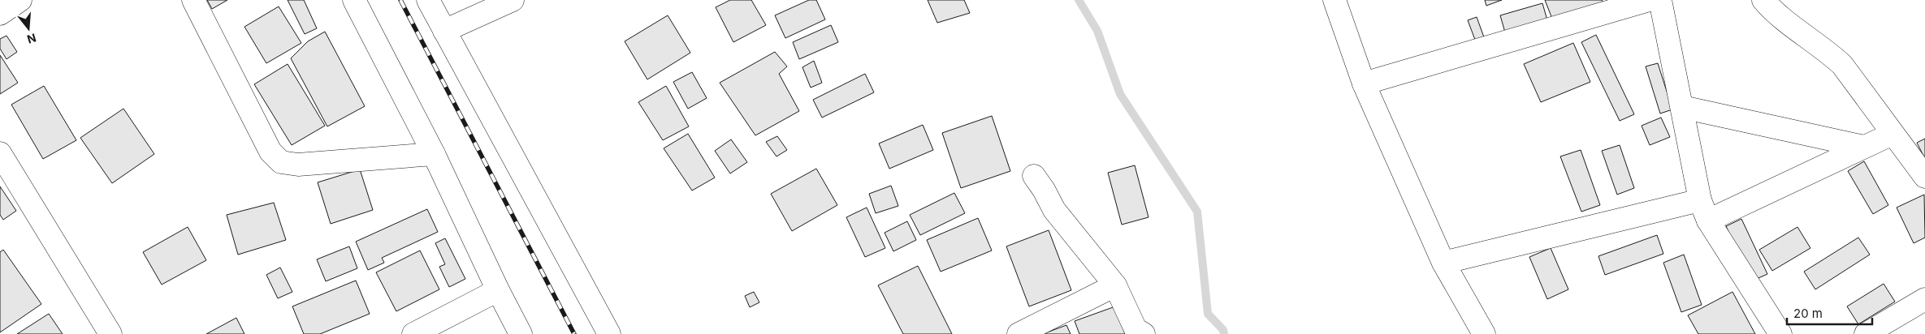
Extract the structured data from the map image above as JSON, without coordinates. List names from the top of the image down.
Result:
{
  "scale_bar": "20 m",
  "north": "bottom"
}
